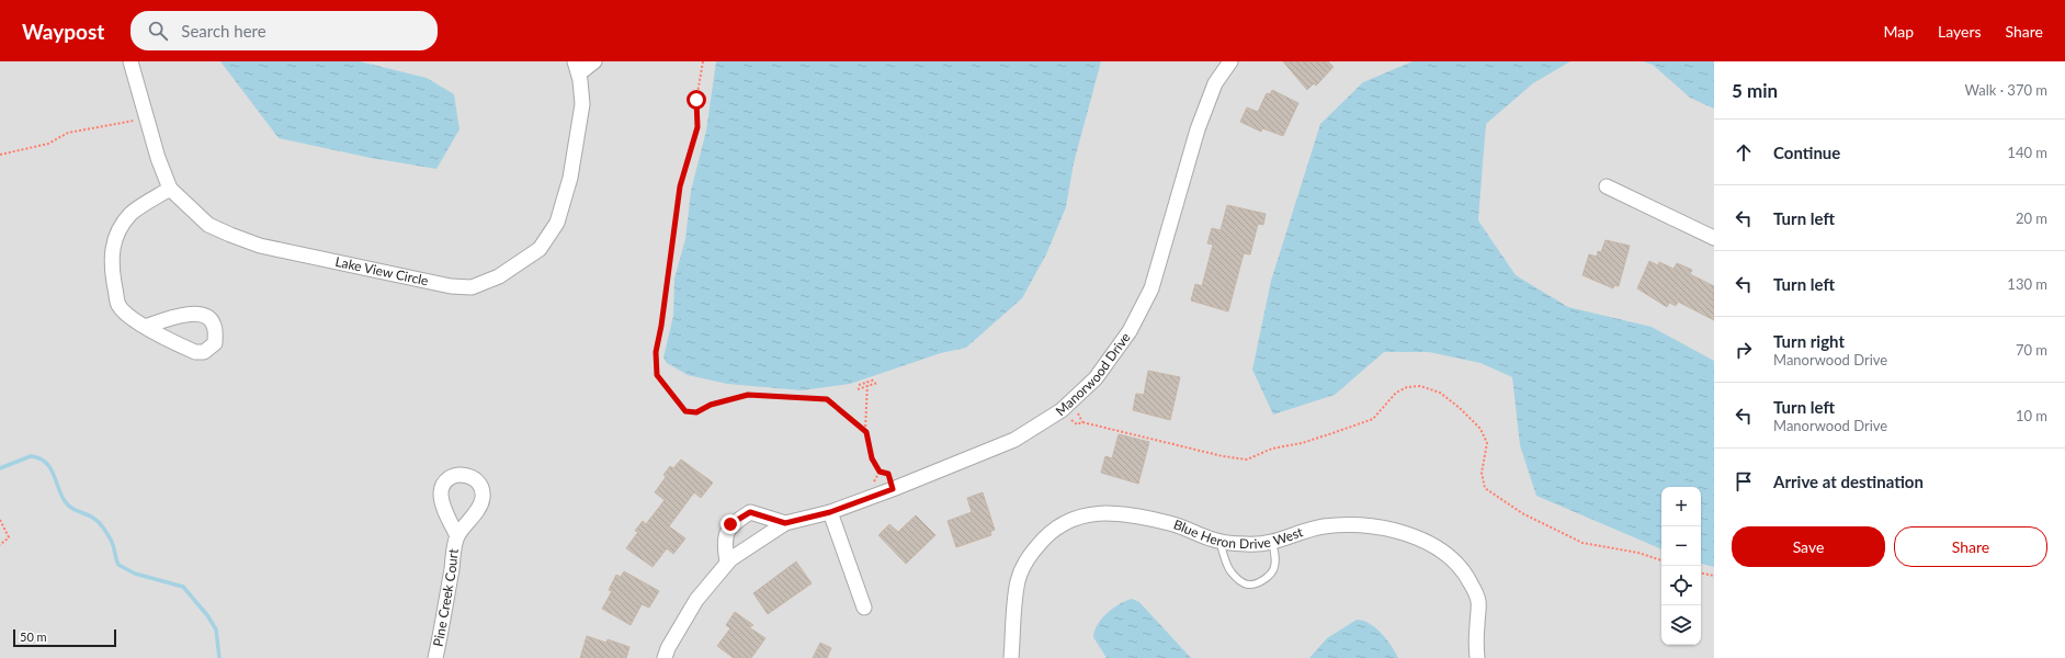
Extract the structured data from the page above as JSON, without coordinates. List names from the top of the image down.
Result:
{
  "streets": {
    "street": [
      "Lake View Circle",
      "Manorwood Drive",
      "Blue Heron Drive West",
      "Pine Creek Court"
    ]
  },
  "scale_bar": "50 m",
  "page": {
    "header": "Waypost",
    "search": "Search here",
    "nav": ["Map", "Layers", "Share"],
    "heading": ["5 min", "Walk · 370 m"],
    "list": [
      ["Continue", "140 m"],
      ["Turn left", "20 m"],
      ["Turn left", "130 m"],
      ["Turn right", "Manorwood Drive", "70 m"],
      ["Turn left", "Manorwood Drive", "10 m"],
      "Arrive at destination"
    ],
    "map_buttons": ["+", "−"],
    "buttons": ["Save", "Share"],
    "scale": "50 m"
  }
}
